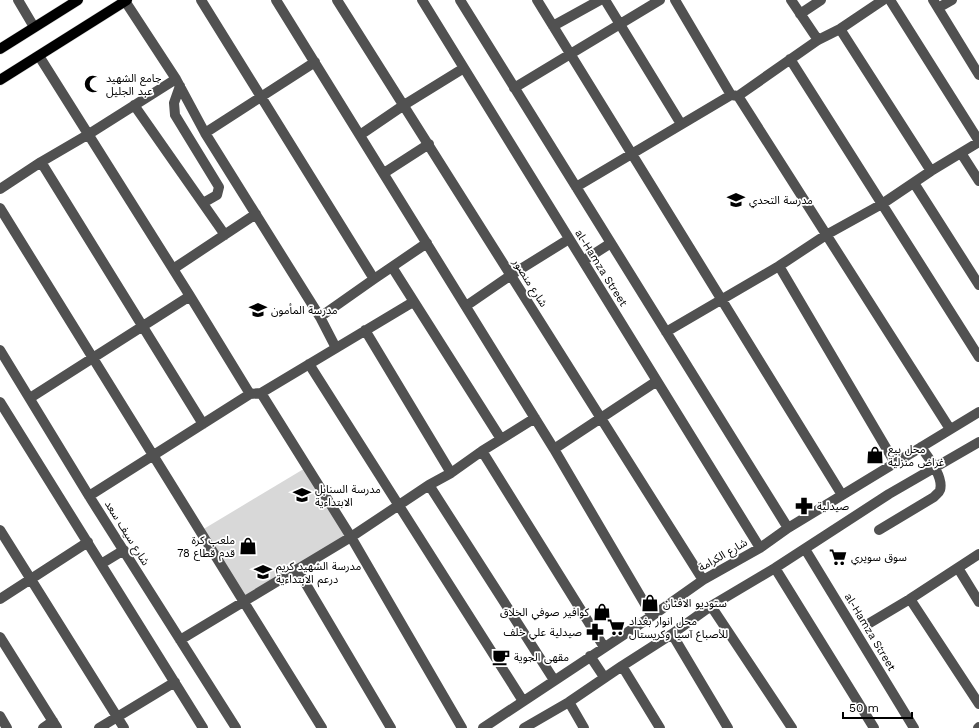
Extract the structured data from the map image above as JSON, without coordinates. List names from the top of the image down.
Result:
{
  "streets": {
    "street": [
      "al-Hamza Street",
      "شارع منصور",
      "شارع سيف سعد",
      "شارع الكرامة"
    ]
  },
  "crossings": [
    ["al-Hamza Street", "شارع الكرامة"],
    ["شارع منصور", "شارع الكرامة"]
  ],
  "places": {
    "mosque": ["جامع الشهيد عبد الجليل"],
    "school or university": [
      "مدرسة التحدي",
      "مدرسة المأمون",
      "مدرسة السنابل الابتداءية",
      "مدرسة الشهيد كريم درعم الابتداءية"
    ],
    "shop": [
      "محل بيع غراض منزلية",
      "ملعب كرة قدم قطاع 78",
      "ستوديو الافنان",
      "كوافير صوفي الخلاق"
    ],
    "pharmacy": ["صيدلية", "صيدلية علي خلف"],
    "supermarket": ["سوق سويري", "محل انوار بغداد للأصباغ آسيا وكريستال"],
    "cafe": ["مقهى الجوية"]
  },
  "scale_bar": "50 m"
}
